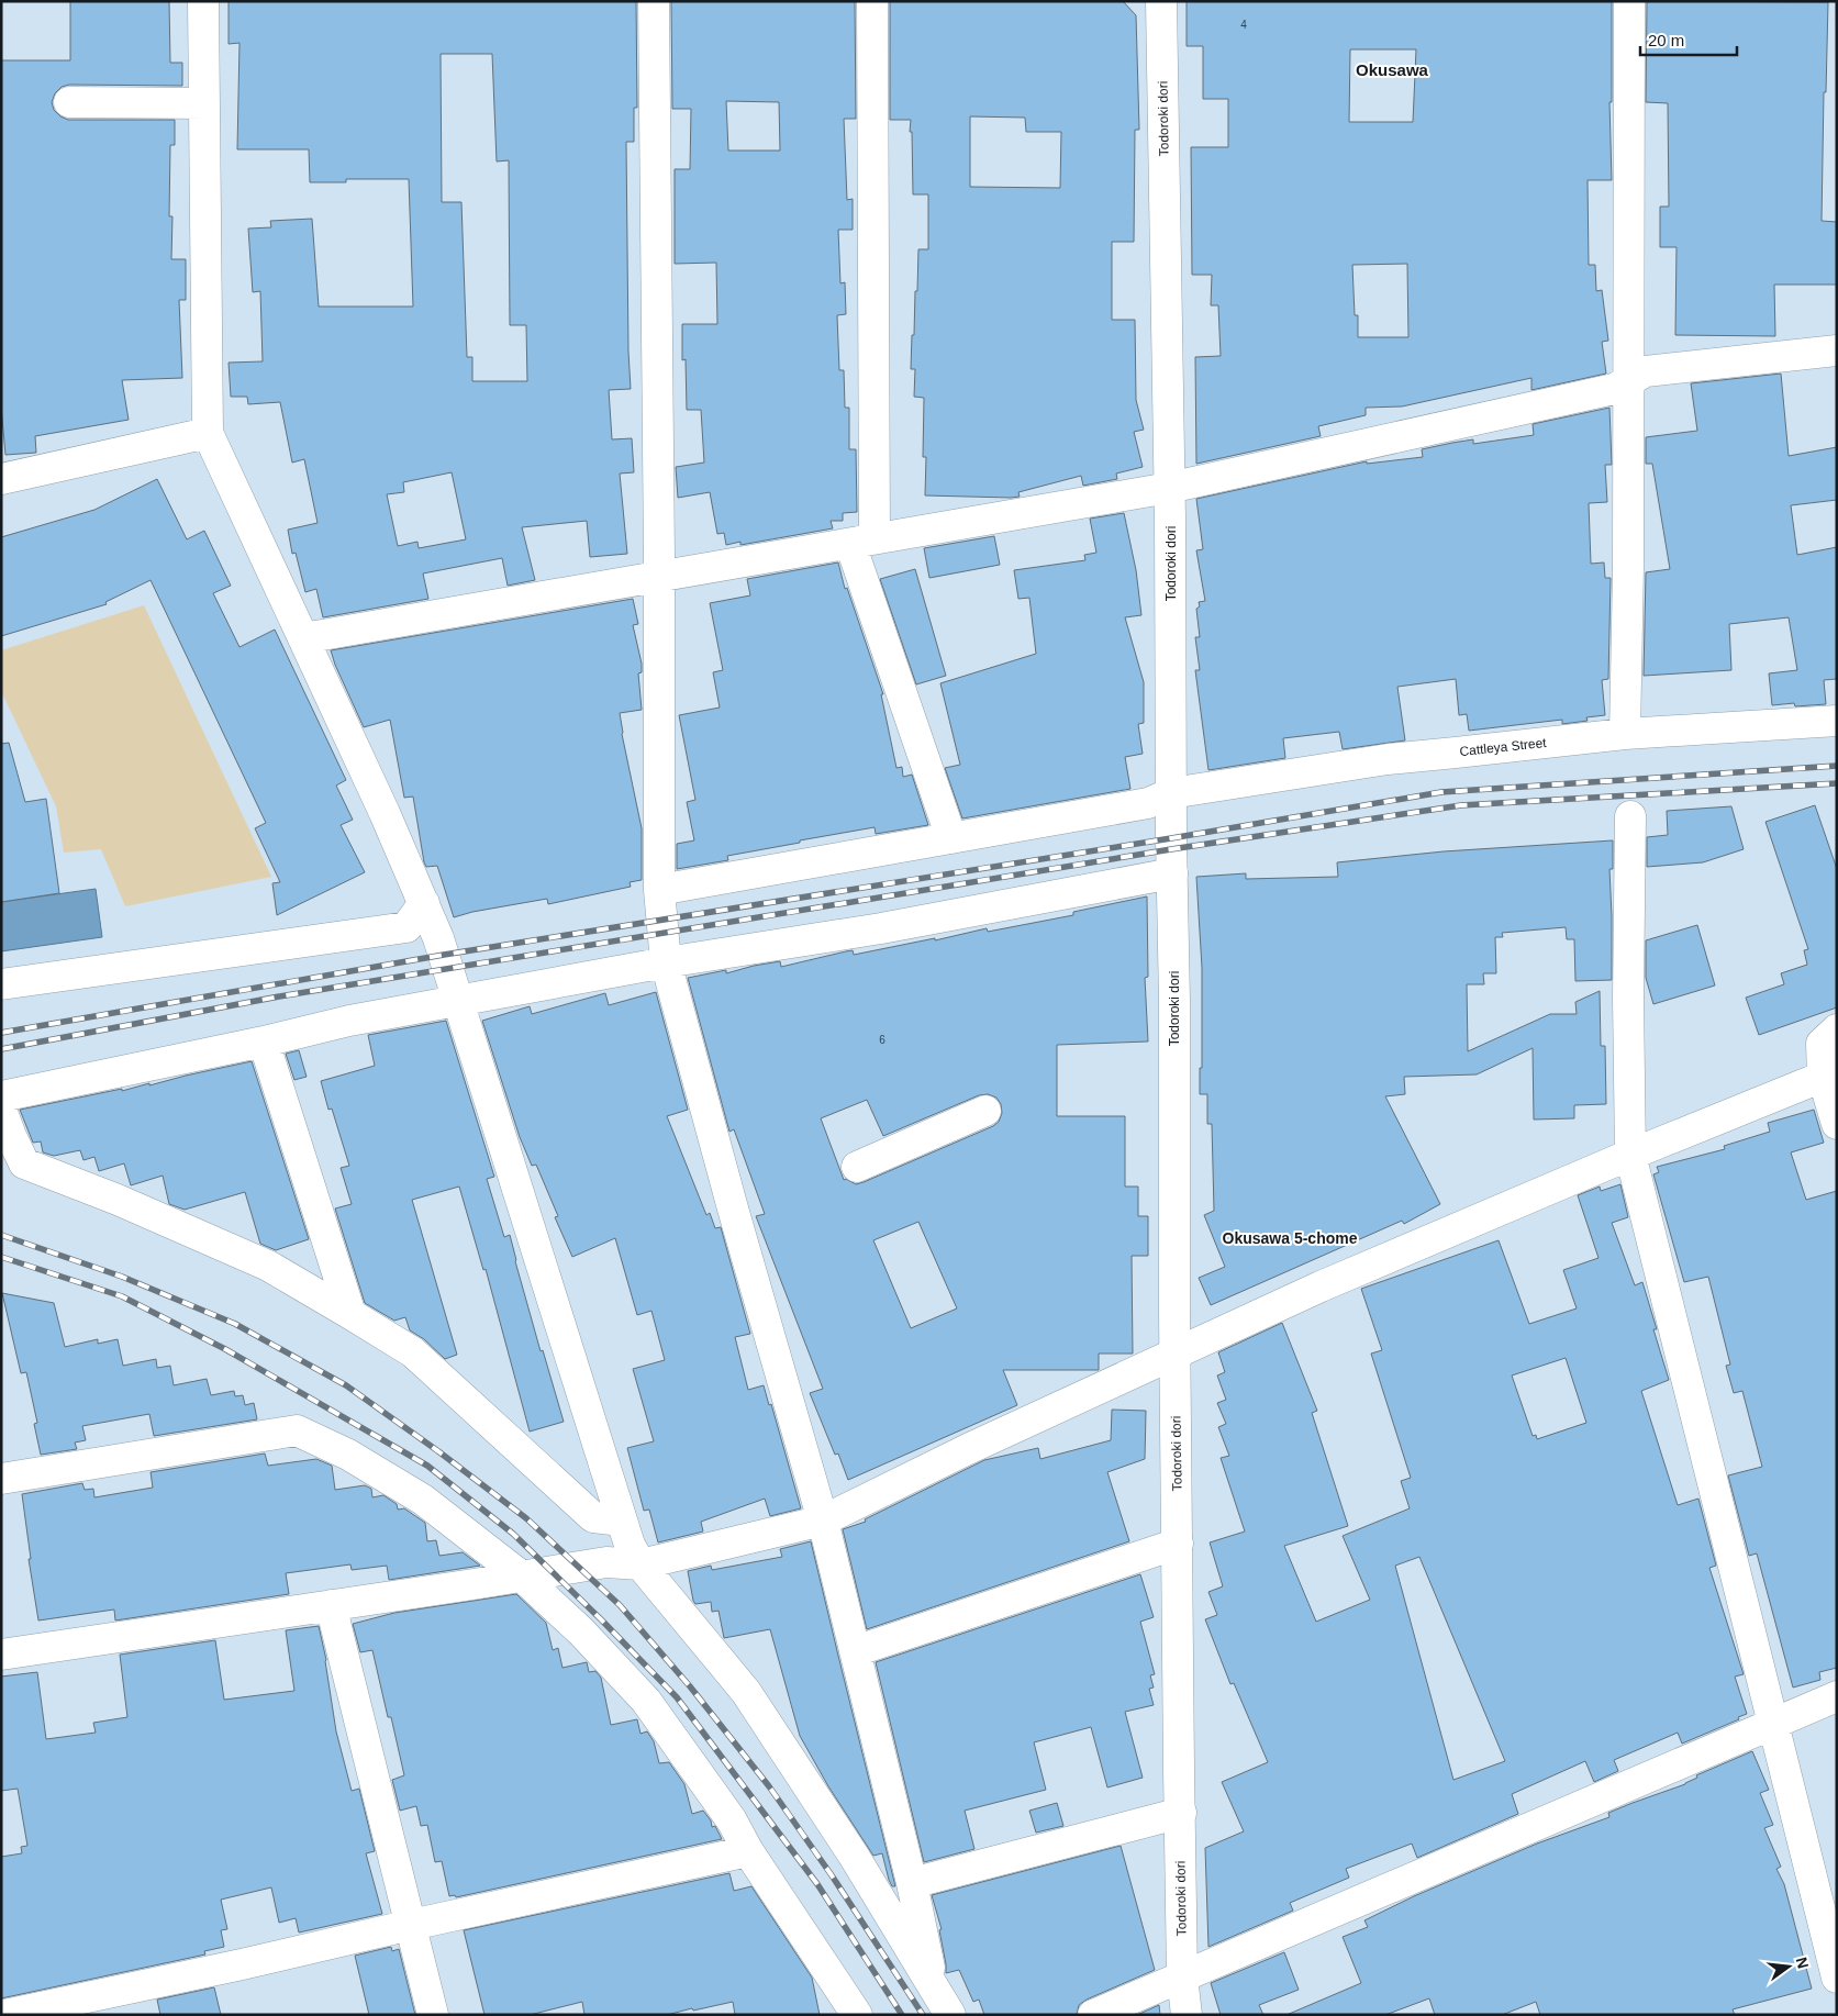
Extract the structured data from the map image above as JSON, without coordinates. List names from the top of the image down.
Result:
{
  "streets": {
    "street": ["Todoroki dori", "Cattleya Street"]
  },
  "crossings": [
    ["Todoroki dori", "Cattleya Street"]
  ],
  "districts": ["Okusawa", "Okusawa 5-chome"],
  "house_numbers": ["4", "6"],
  "scale_bar": "20 m",
  "north": "right"
}
